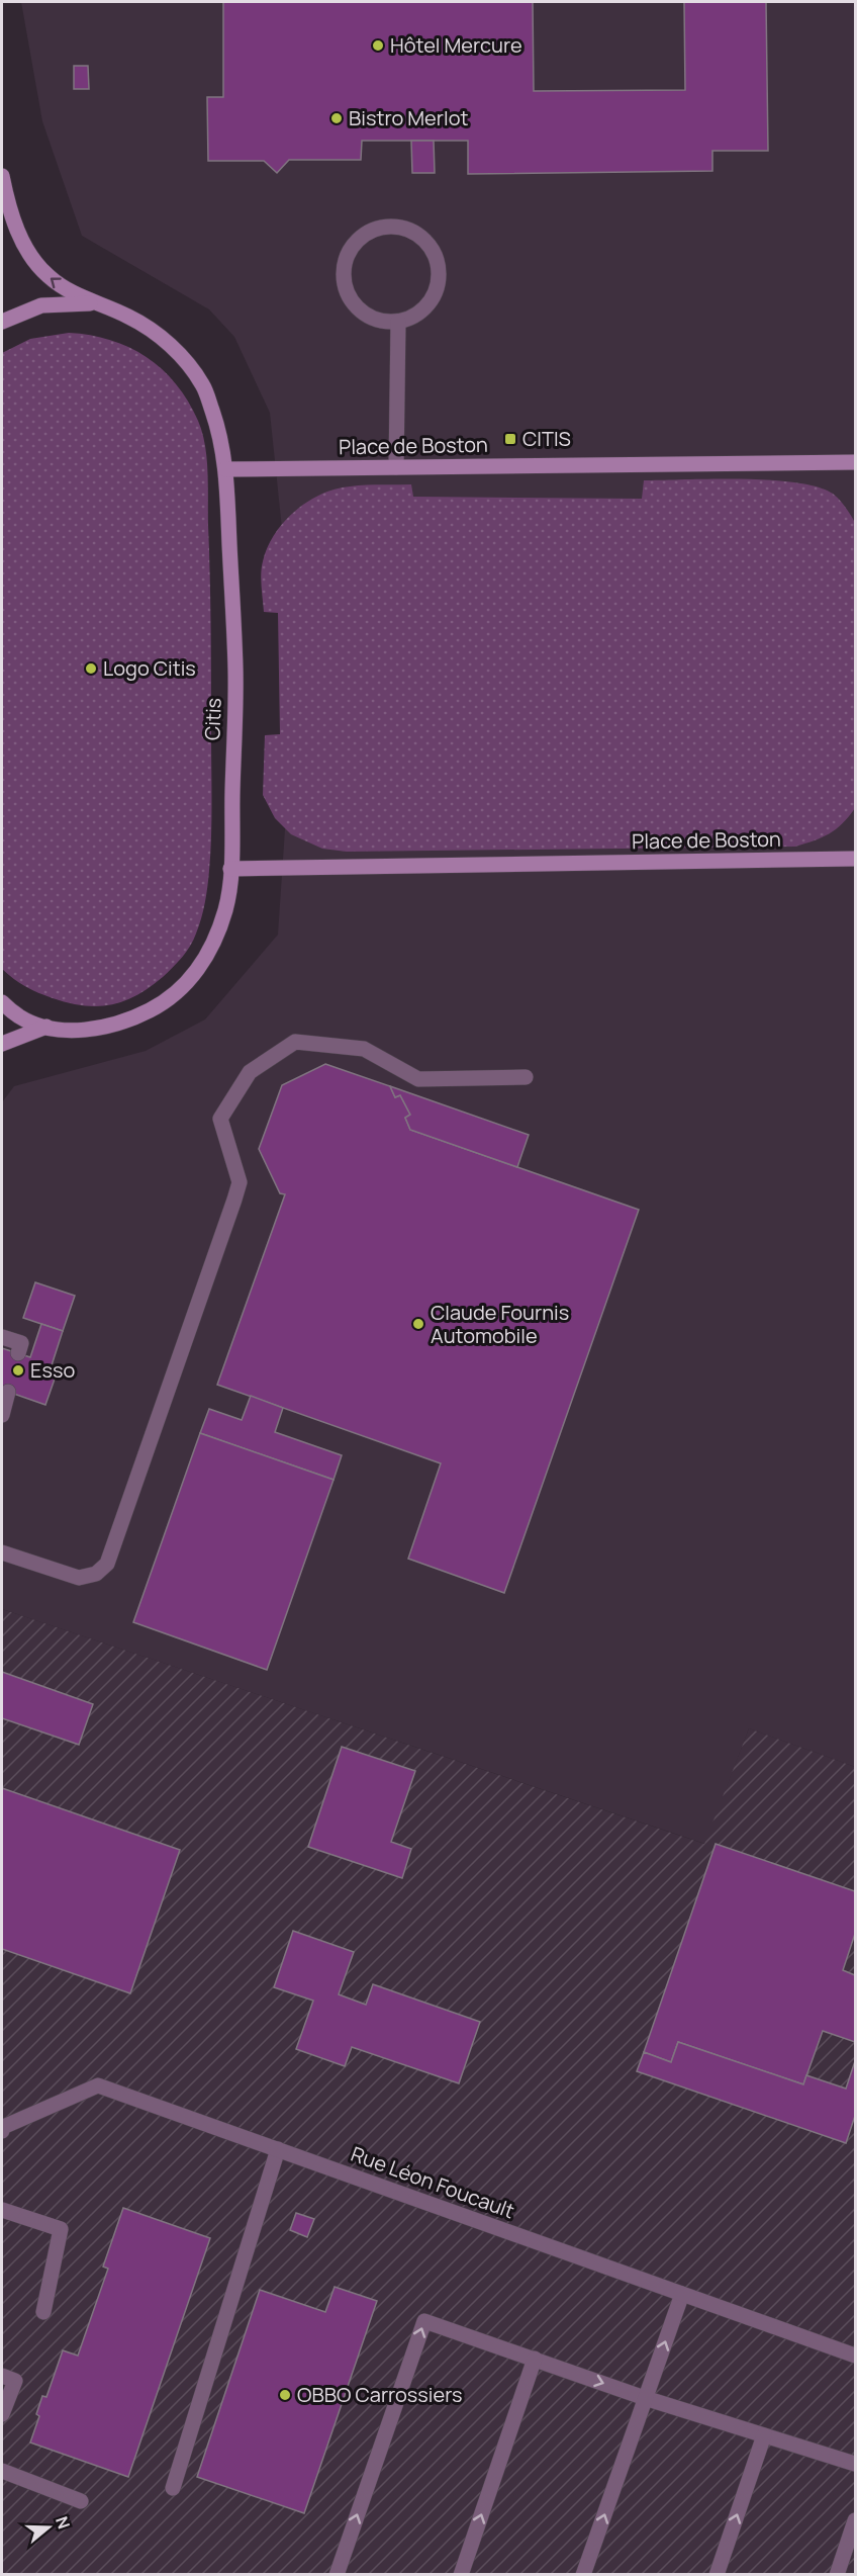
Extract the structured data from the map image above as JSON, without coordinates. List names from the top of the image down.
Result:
{
  "streets": {
    "main road": ["Place de Boston", "Citis"],
    "street": ["Rue Léon Foucault"]
  },
  "crossings": [
    ["Place de Boston", "Citis"]
  ],
  "places": {
    "other": [
      "Hôtel Mercure",
      "Bistro Merlot",
      "Logo Citis",
      "Claude Fournis Automobile",
      "Esso",
      "OBBO Carrossiers"
    ],
    "transit": ["CITIS"]
  },
  "north": "right"
}
